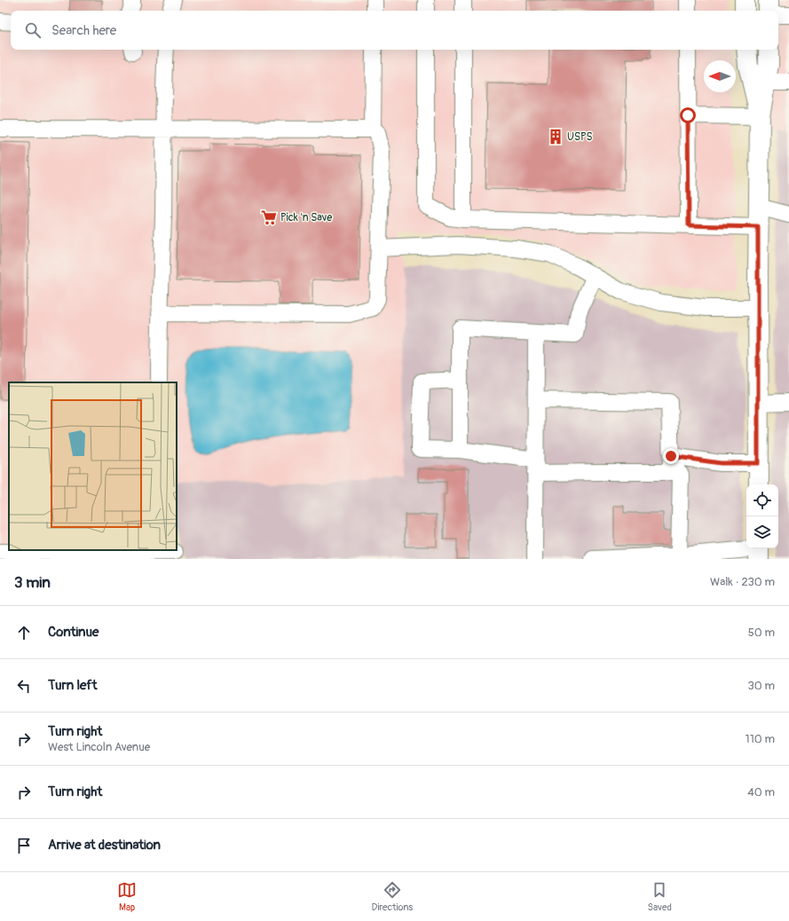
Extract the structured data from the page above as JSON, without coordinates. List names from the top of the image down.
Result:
{
  "places": {
    "building": ["USPS"],
    "supermarket": ["Pick 'n Save"]
  },
  "north": "left",
  "page": {
    "search": "Search here",
    "heading": ["3 min", "Walk · 230 m"],
    "list": [
      ["Continue", "50 m"],
      ["Turn left", "30 m"],
      ["Turn right", "West Lincoln Avenue", "110 m"],
      ["Turn right", "40 m"],
      "Arrive at destination"
    ],
    "nav": ["Map", "Directions", "Saved"]
  }
}
